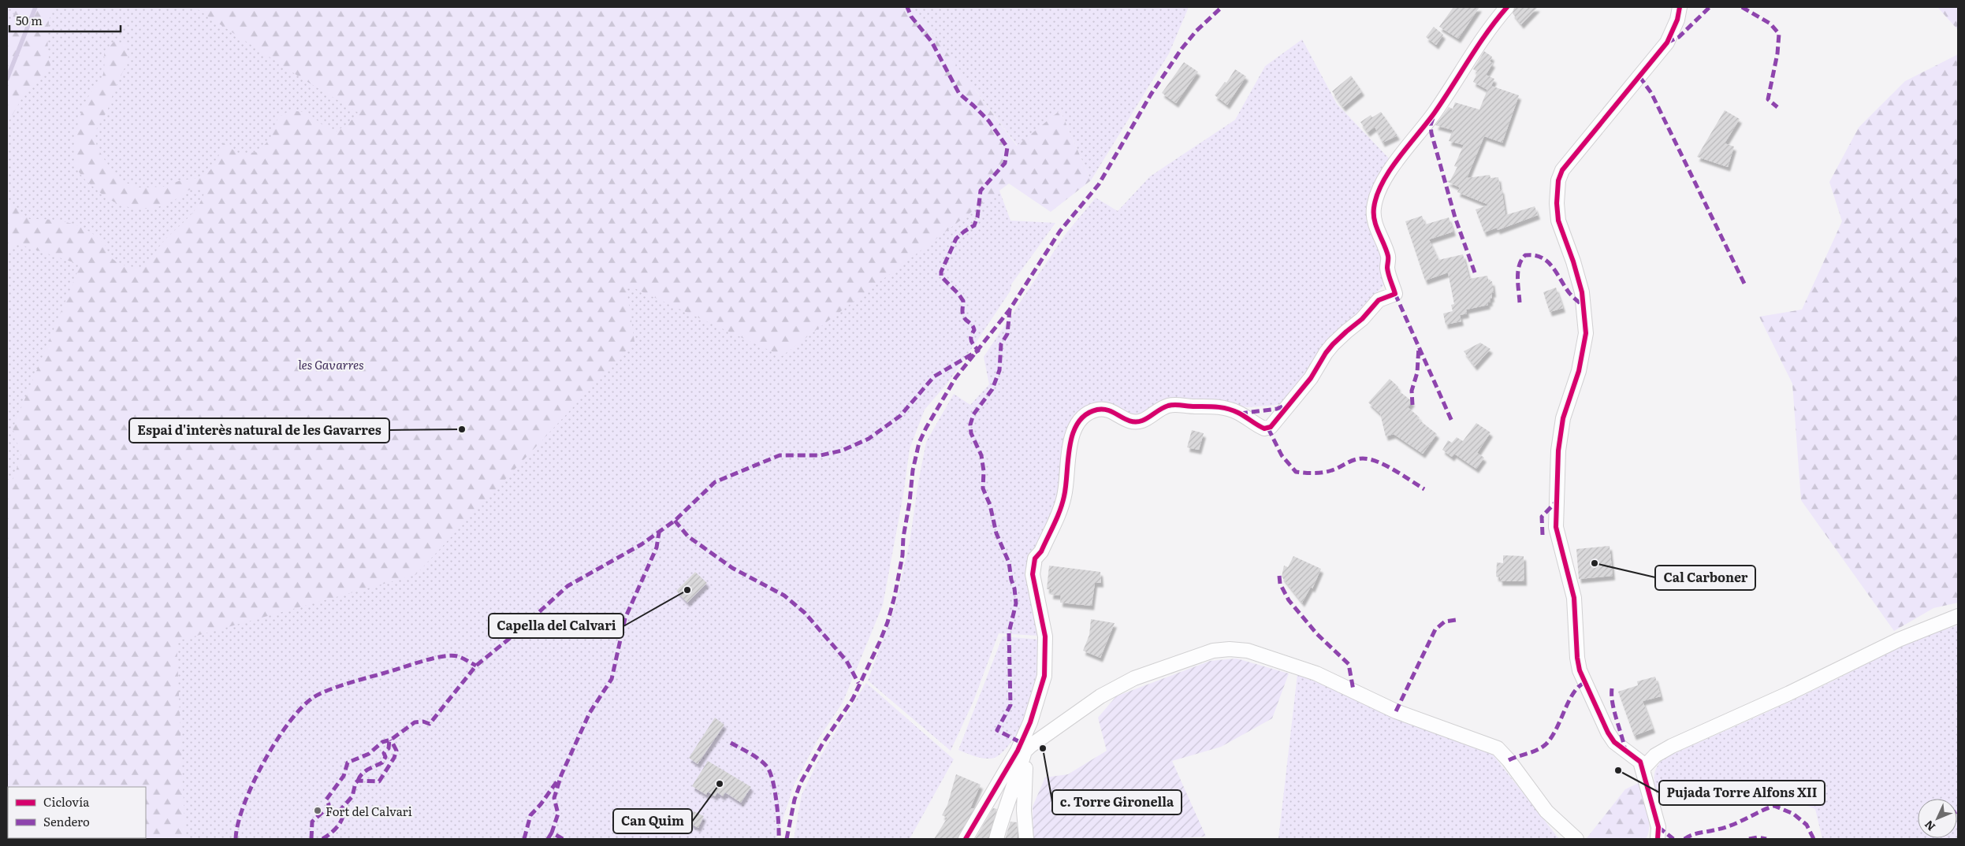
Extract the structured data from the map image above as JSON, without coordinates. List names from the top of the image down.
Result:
{
  "parks": ["les Gavarres"],
  "places": [
    "Espai d'interès natural de les Gavarres",
    "Cal Carboner",
    "Capella del Calvari",
    "c. Torre Gironella",
    "Pujada Torre Alfons XII",
    "Can Quim",
    "Fort del Calvari"
  ],
  "legend": ["Ciclovía", "Sendero"],
  "scale_bar": "50 m",
  "north": "bottom left"
}
